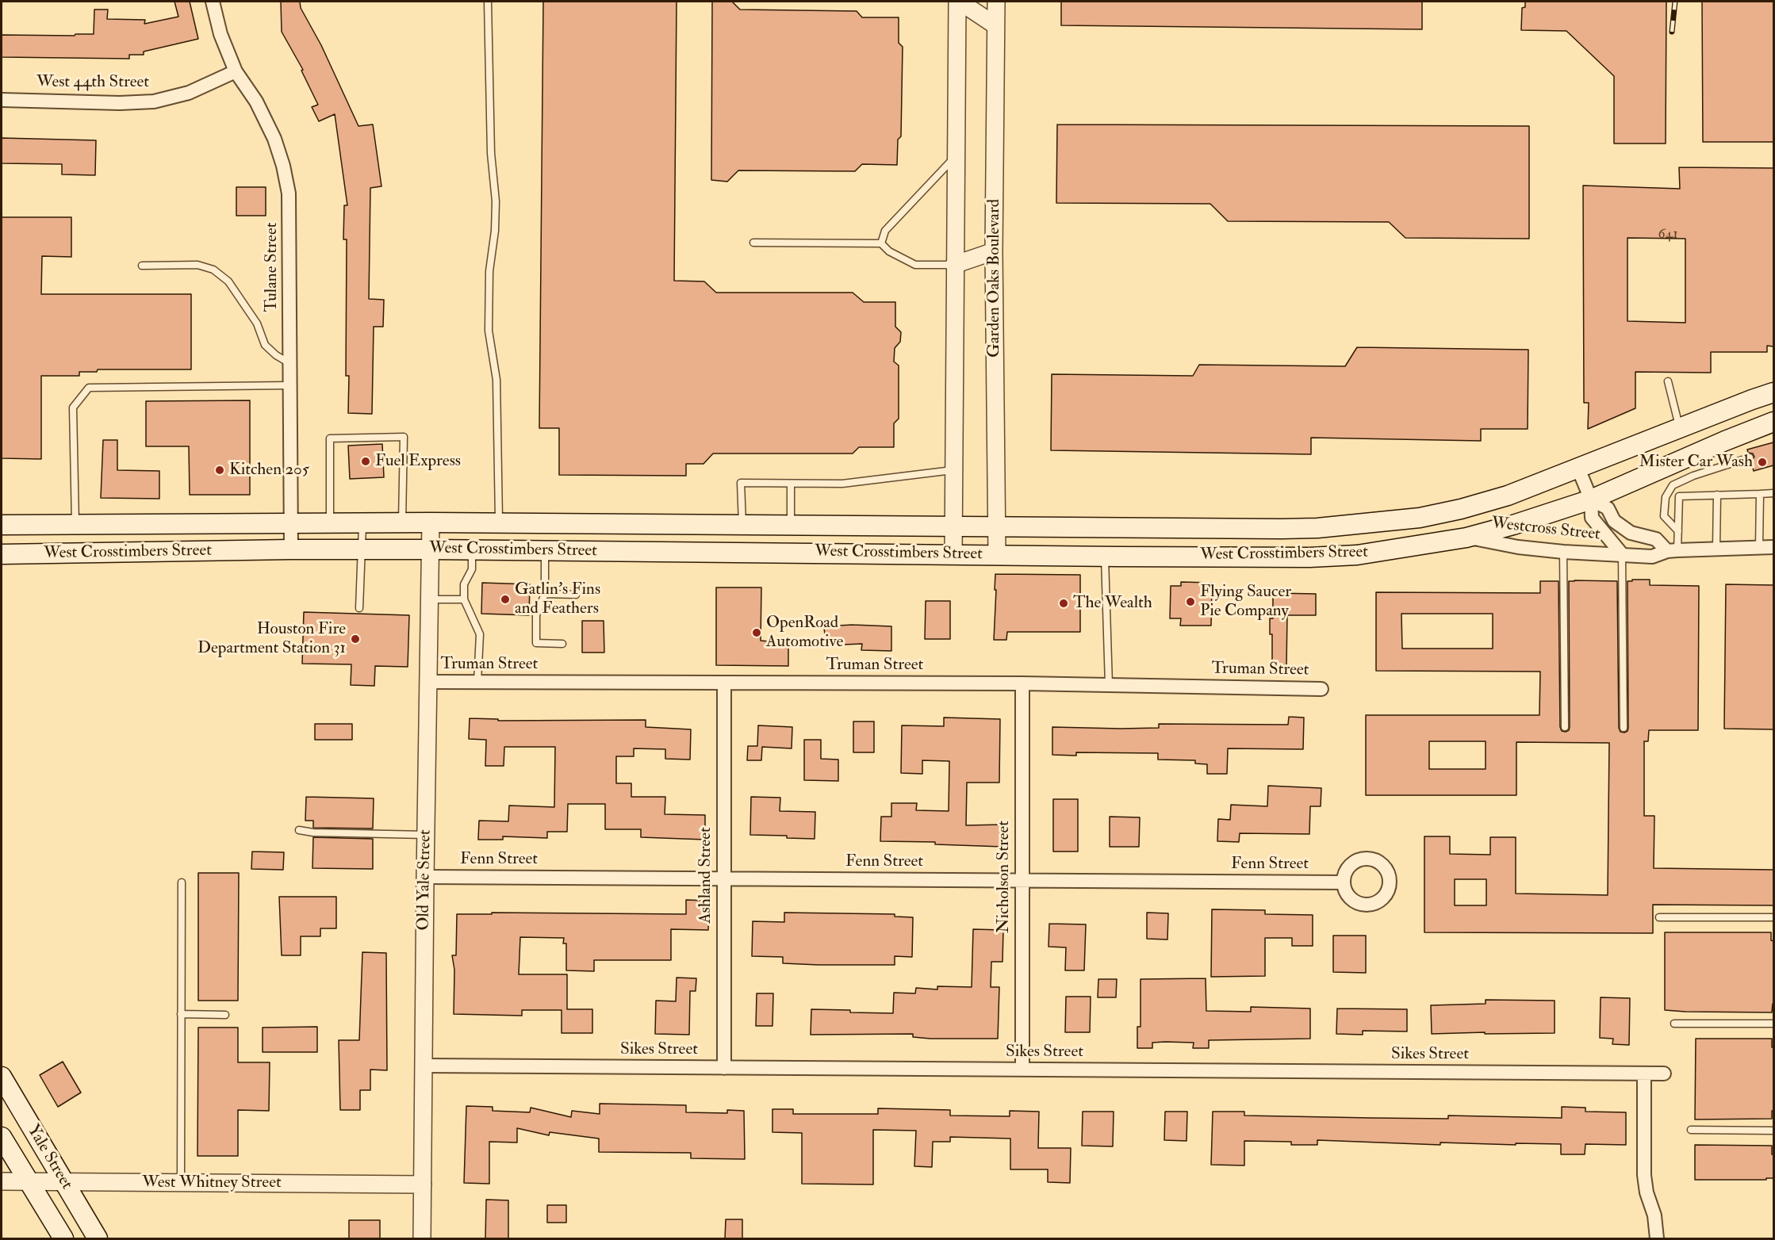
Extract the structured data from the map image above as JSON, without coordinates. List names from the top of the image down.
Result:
{
  "streets": {
    "main road": ["West Crosstimbers Street", "Yale Street"],
    "street": [
      "West 44th Street",
      "Tulane Street",
      "Garden Oaks Boulevard",
      "Westcross Street",
      "Truman Street",
      "Fenn Street",
      "Ashland Street",
      "Nicholson Street",
      "Old Yale Street",
      "Sikes Street",
      "West Whitney Street"
    ]
  },
  "crossings": [
    ["West 44th Street", "Tulane Street"],
    ["Tulane Street", "West Crosstimbers Street"],
    ["Garden Oaks Boulevard", "West Crosstimbers Street"],
    ["Westcross Street", "West Crosstimbers Street"],
    ["West Crosstimbers Street", "Old Yale Street"],
    ["Truman Street", "Ashland Street"],
    ["Truman Street", "Nicholson Street"],
    ["Truman Street", "Old Yale Street"],
    ["Fenn Street", "Ashland Street"],
    ["Fenn Street", "Nicholson Street"],
    ["Fenn Street", "Old Yale Street"],
    ["Ashland Street", "Sikes Street"],
    ["Nicholson Street", "Sikes Street"],
    ["Old Yale Street", "Sikes Street"],
    ["Old Yale Street", "West Whitney Street"],
    ["Yale Street", "West Whitney Street"]
  ],
  "places": [
    "Fuel Express",
    "Mister Car Wash",
    "Kitchen 205",
    "Gatlin's Fins and Feathers",
    "Flying Saucer Pie Company",
    "The Wealth",
    "OpenRoad Automotive",
    "Houston Fire Department Station 31"
  ],
  "house_numbers": ["641"]
}
